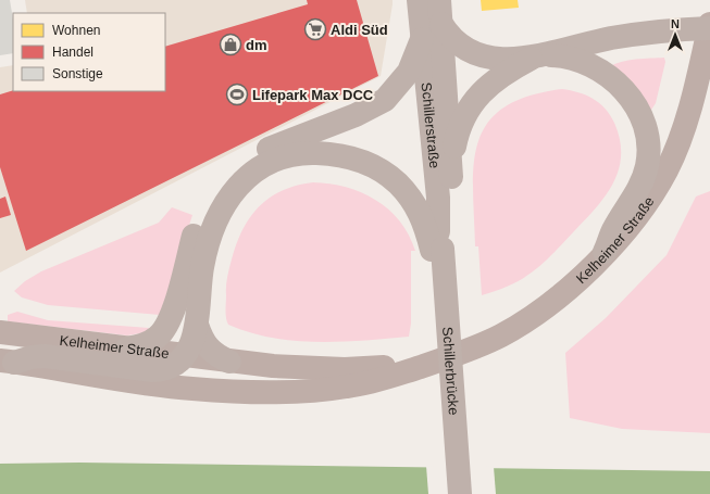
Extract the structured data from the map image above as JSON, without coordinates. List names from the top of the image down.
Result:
{
  "streets": {
    "main road": ["Schillerstraße", "Schillerbrücke"],
    "street": ["Kelheimer Straße"]
  },
  "crossings": [
    ["Schillerstraße", "Schillerbrücke"]
  ],
  "places": {
    "supermarket": ["Aldi Süd"],
    "shop": ["dm"],
    "sports": ["Lifepark Max DCC"]
  },
  "legend": ["Wohnen", "Handel", "Sonstige"],
  "north": "top"
}
